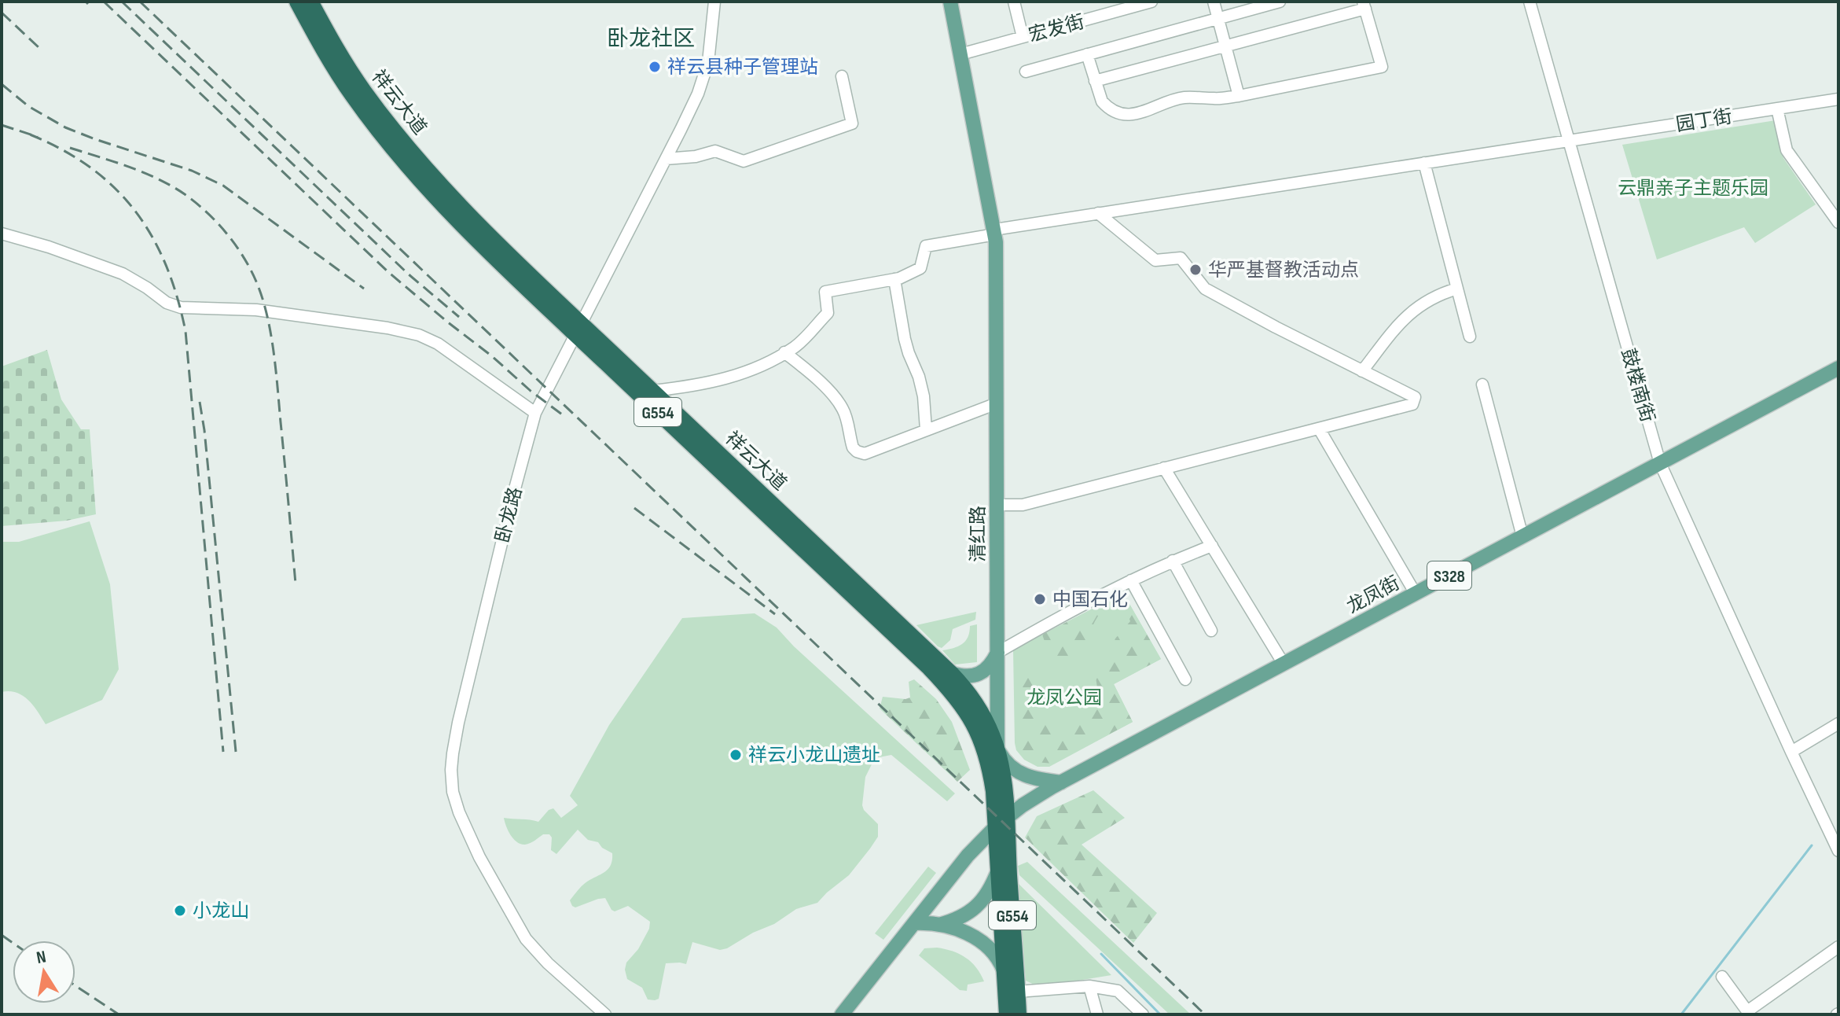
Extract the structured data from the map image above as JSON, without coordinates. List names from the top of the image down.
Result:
{
  "streets": {
    "highway": ["祥云大道", "G554"],
    "main road": ["清红路", "S328", "龙凤街"],
    "street": [
      "宏发街",
      "园丁街",
      "鼓楼南街",
      "卧龙路"
    ]
  },
  "crossings": [
    ["宏发街", "清红路"],
    ["祥云大道", "卧龙路"],
    ["祥云大道", "清红路"],
    ["祥云大道", "龙凤街"],
    ["园丁街", "鼓楼南街"],
    ["园丁街", "清红路"],
    ["鼓楼南街", "龙凤街"]
  ],
  "districts": ["卧龙社区"],
  "parks": ["云鼎亲子主题乐园", "龙凤公园"],
  "places": [
    "祥云县种子管理站",
    "华严基督教活动点",
    "中国石化",
    "祥云小龙山遗址",
    "小龙山"
  ],
  "north": "top"
}
